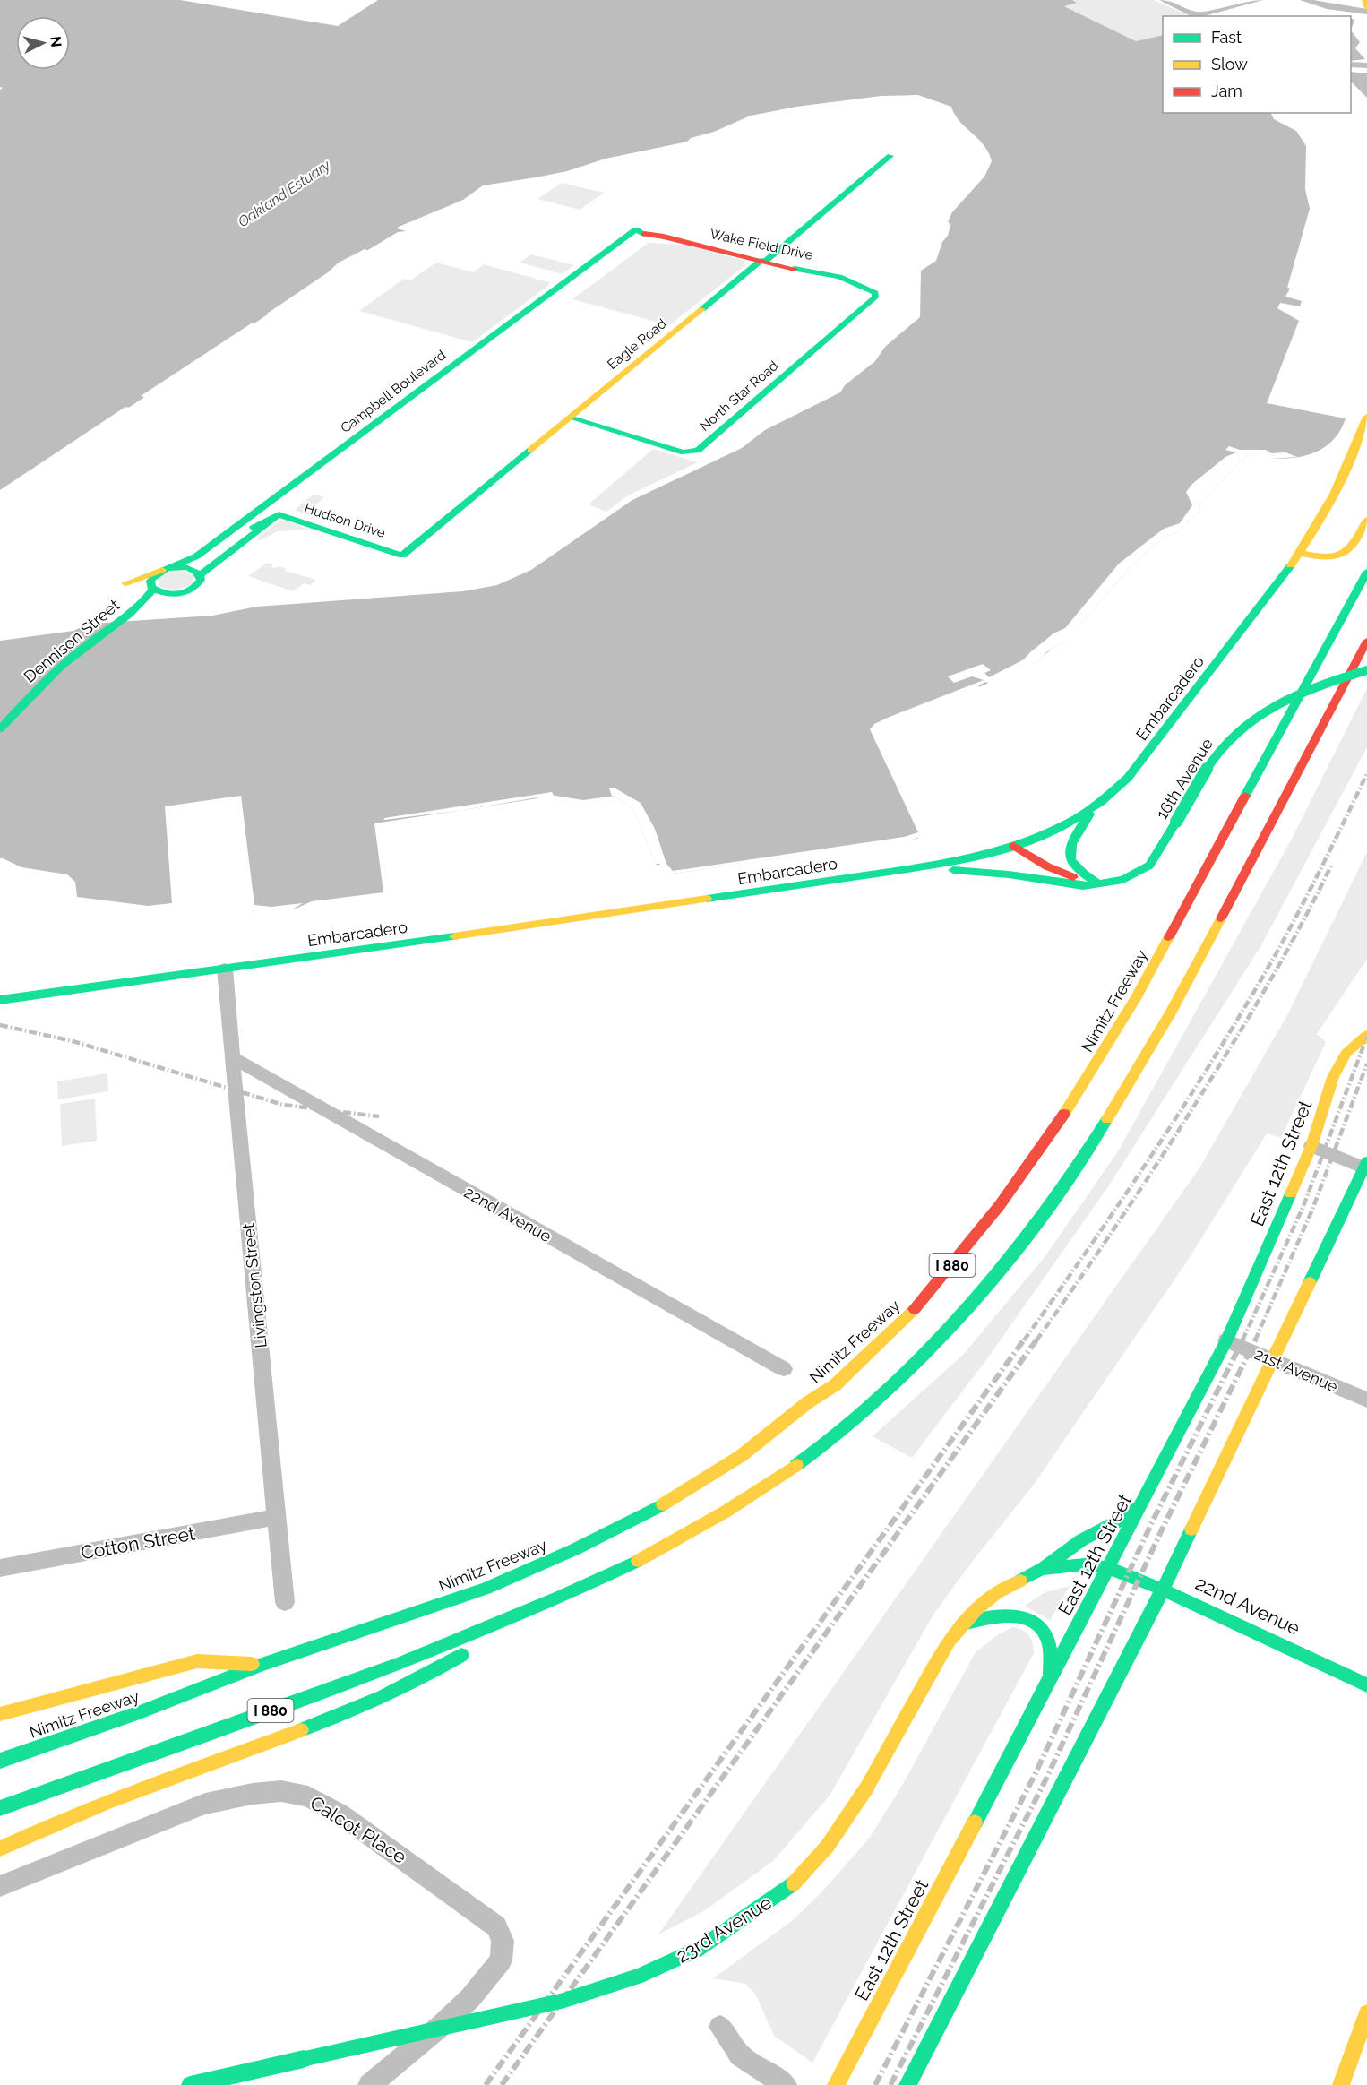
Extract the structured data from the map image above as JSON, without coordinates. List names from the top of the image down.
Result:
{
  "streets": {
    "main road": [
      "Wake Field Drive",
      "Eagle Road",
      "Campbell Boulevard",
      "North Star Road",
      "Hudson Drive",
      "Dennison Street",
      "Embarcadero",
      "16th Avenue",
      "Nimitz Freeway",
      "East 12th Street",
      "22nd Avenue",
      "I 880",
      "23rd Avenue"
    ],
    "street": [
      "Livingston Street",
      "21st Avenue",
      "Cotton Street",
      "Calcot Place"
    ]
  },
  "crossings": [
    ["Wake Field Drive", "Eagle Road"],
    ["Wake Field Drive", "Campbell Boulevard"],
    ["Wake Field Drive", "North Star Road"],
    ["Eagle Road", "North Star Road"],
    ["Eagle Road", "Hudson Drive"],
    ["Campbell Boulevard", "Dennison Street"],
    ["Hudson Drive", "Dennison Street"],
    ["Embarcadero", "16th Avenue"],
    ["Embarcadero", "Livingston Street"],
    ["East 12th Street", "22nd Avenue"],
    ["East 12th Street", "21st Avenue"],
    ["East 12th Street", "23rd Avenue"],
    ["22nd Avenue", "Livingston Street"],
    ["22nd Avenue", "23rd Avenue"],
    ["Livingston Street", "Cotton Street"]
  ],
  "water": ["Oakland Estuary"],
  "legend": ["Fast", "Slow", "Jam"],
  "north": "right"
}
